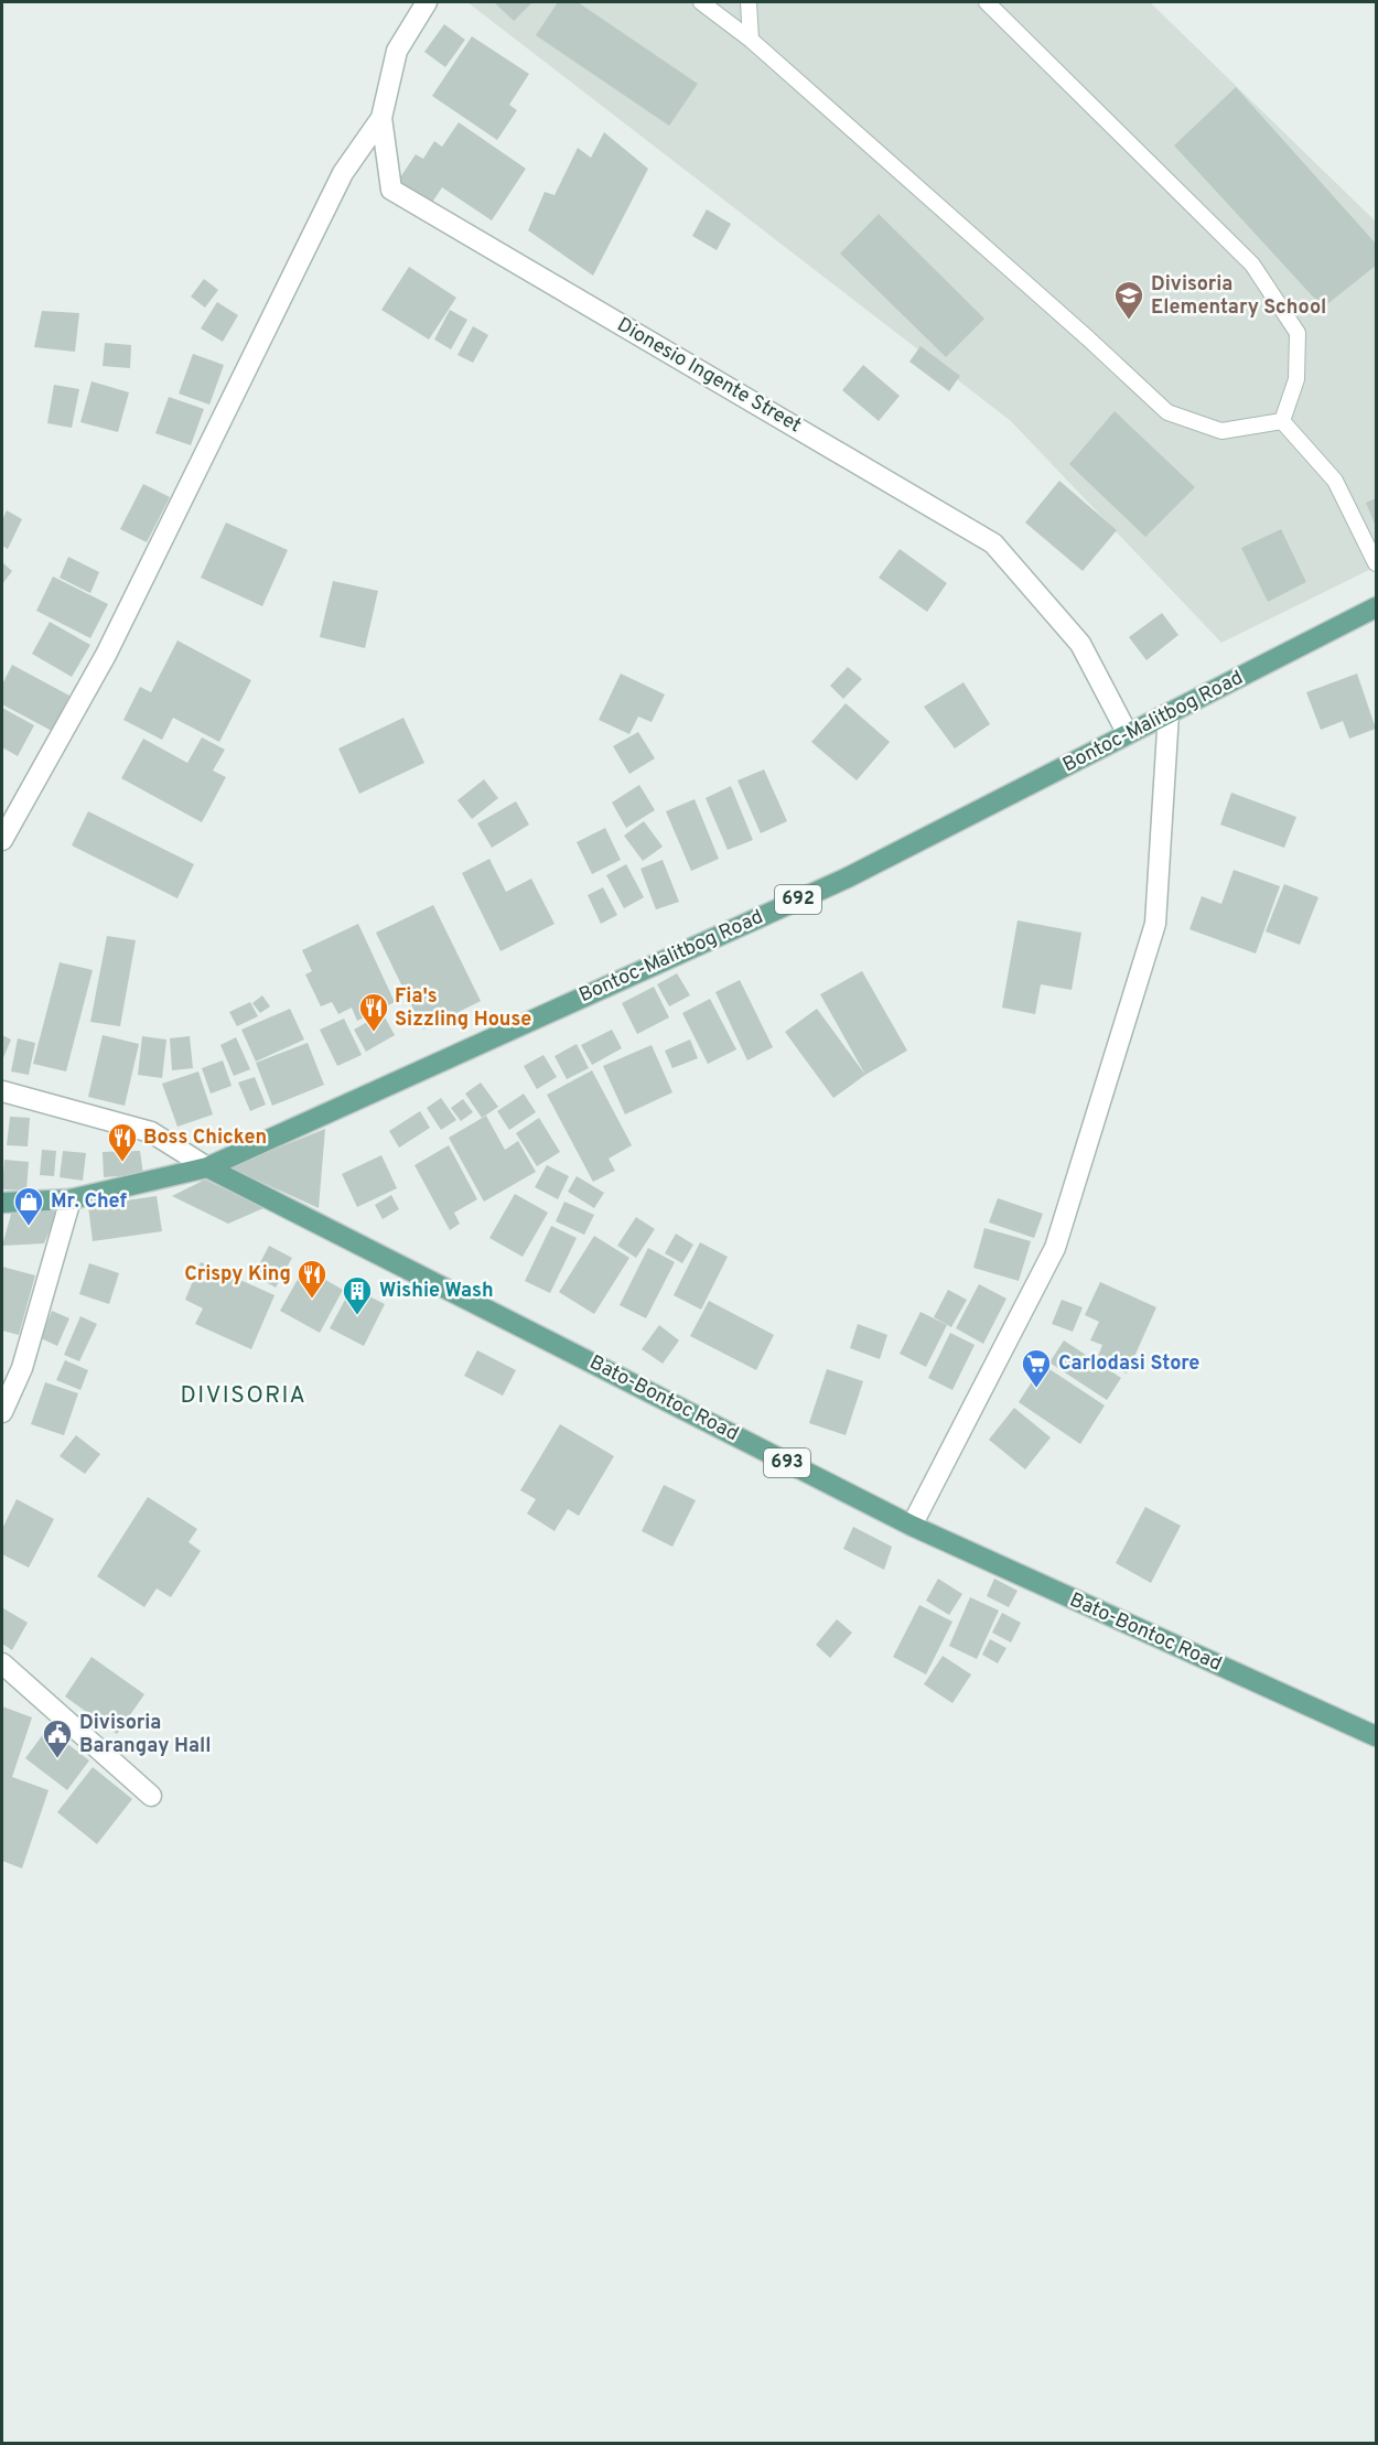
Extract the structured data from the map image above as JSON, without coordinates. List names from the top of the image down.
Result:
{
  "streets": {
    "main road": [
      "Bontoc-Malitbog Road",
      "692",
      "Bato-Bontoc Road",
      "693"
    ],
    "street": ["Dionesio Ingente Street"]
  },
  "crossings": [
    ["Dionesio Ingente Street", "Bontoc-Malitbog Road"],
    ["Bontoc-Malitbog Road", "692"],
    ["Bontoc-Malitbog Road", "Bato-Bontoc Road"],
    ["692", "Bato-Bontoc Road"]
  ],
  "districts": ["DIVISORIA"],
  "places": {
    "school or university": ["Divisoria Elementary School"],
    "restaurant": ["Fia's Sizzling House", "Boss Chicken", "Crispy King"],
    "shop": ["Mr. Chef"],
    "building": ["Wishie Wash"],
    "supermarket": ["Carlodasi Store"],
    "public building": ["Divisoria Barangay Hall"]
  }
}
